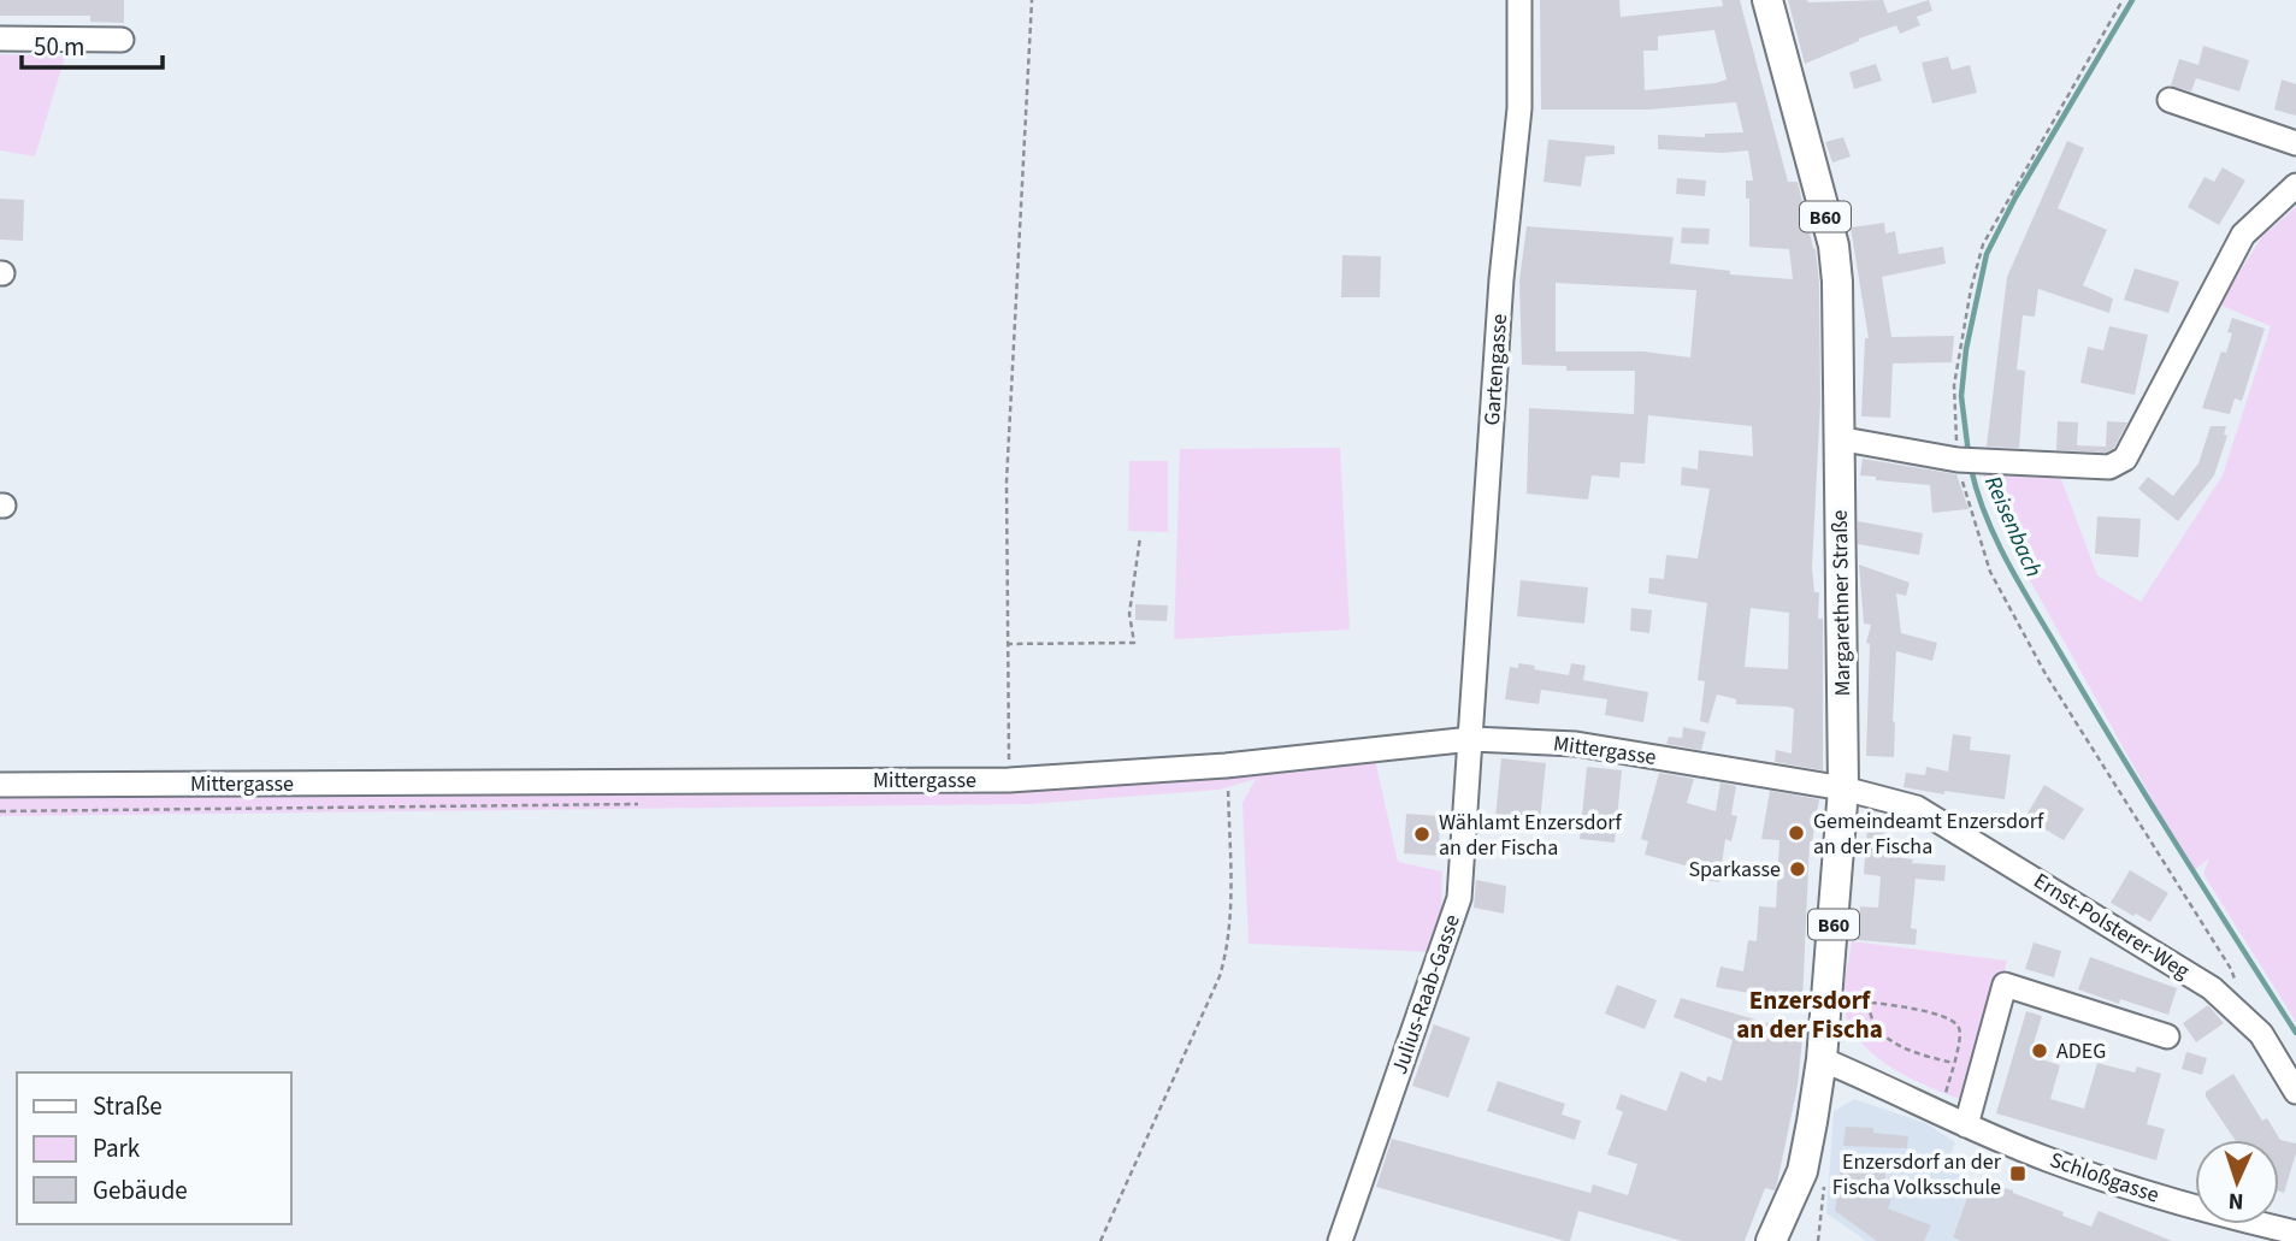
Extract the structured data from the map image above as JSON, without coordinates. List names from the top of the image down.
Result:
{
  "streets": {
    "main road": ["B60", "Margarethner Straße"],
    "street": [
      "Gartengasse",
      "Mittergasse",
      "Ernst-Polsterer-Weg",
      "Julius-Raab-Gasse",
      "Schloßgasse"
    ]
  },
  "crossings": [
    ["Gartengasse", "Mittergasse"],
    ["Gartengasse", "Julius-Raab-Gasse"],
    ["Margarethner Straße", "Mittergasse"],
    ["Margarethner Straße", "Ernst-Polsterer-Weg"],
    ["Margarethner Straße", "Schloßgasse"],
    ["Mittergasse", "Ernst-Polsterer-Weg"],
    ["Mittergasse", "Julius-Raab-Gasse"]
  ],
  "districts": ["Enzersdorf an der Fischa"],
  "water": ["Reisenbach"],
  "places": {
    "other": [
      "Gemeindeamt Enzersdorf an der Fischa",
      "Wählamt Enzersdorf an der Fischa",
      "Sparkasse",
      "ADEG"
    ],
    "transit": ["Enzersdorf an der Fischa Volksschule"]
  },
  "legend": ["Straße", "Park", "Gebäude"],
  "scale_bar": "50 m",
  "north": "bottom"
}
